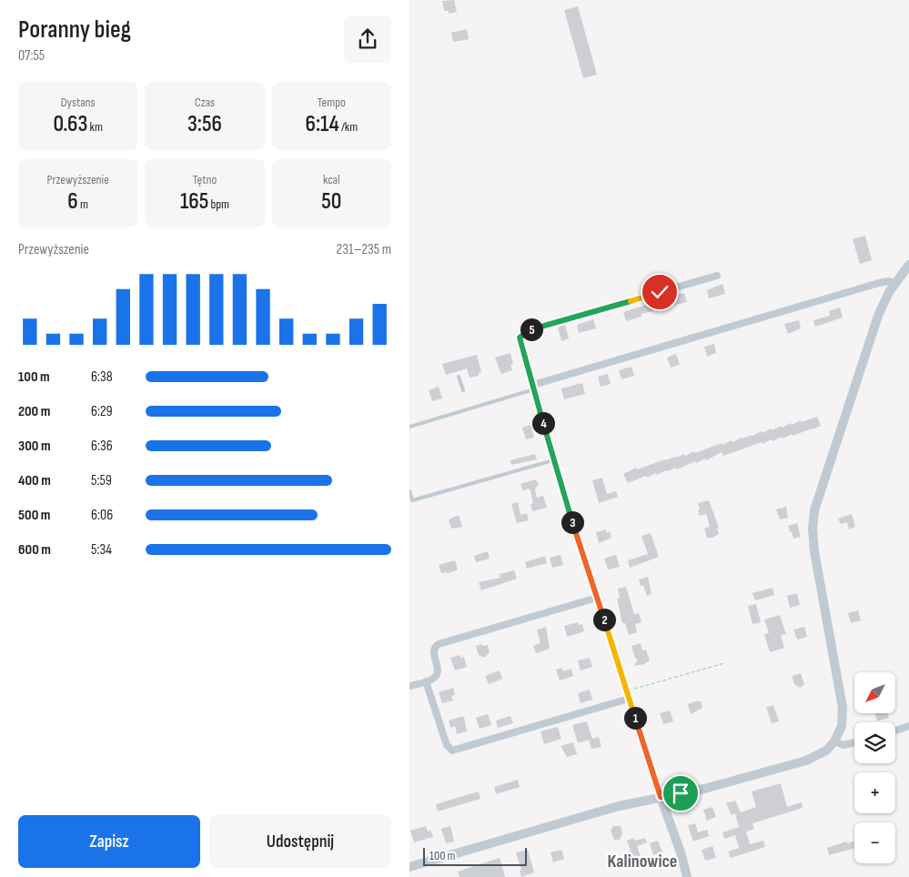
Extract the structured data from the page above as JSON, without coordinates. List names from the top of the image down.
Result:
{
  "districts": ["Kalinowice"],
  "scale_bar": "100 m",
  "north": "bottom left",
  "page": {
    "heading": ["Poranny bieg", "07:55"],
    "stats": [
      ["Dystans", "0.63 km"],
      ["Czas", "3:56"],
      ["Tempo", "6:14 /km"],
      ["Przewyższenie", "6 m"],
      ["Tętno", "165 bpm"],
      ["kcal", "50"]
    ],
    "chart": ["Przewyższenie", "231–235 m"],
    "pins": [
      "5",
      "4",
      "3",
      "2",
      "1"
    ],
    "list": [
      {
        "name": "100 m",
        "note": "6:38"
      },
      {
        "name": "200 m",
        "note": "6:29"
      },
      {
        "name": "300 m",
        "note": "6:36"
      },
      {
        "name": "400 m",
        "note": "5:59"
      },
      {
        "name": "500 m",
        "note": "6:06"
      },
      {
        "name": "600 m",
        "note": "5:34"
      }
    ],
    "map_buttons": ["+", "−"],
    "buttons": ["Zapisz", "Udostępnij"],
    "scale": "100 m"
  }
}
